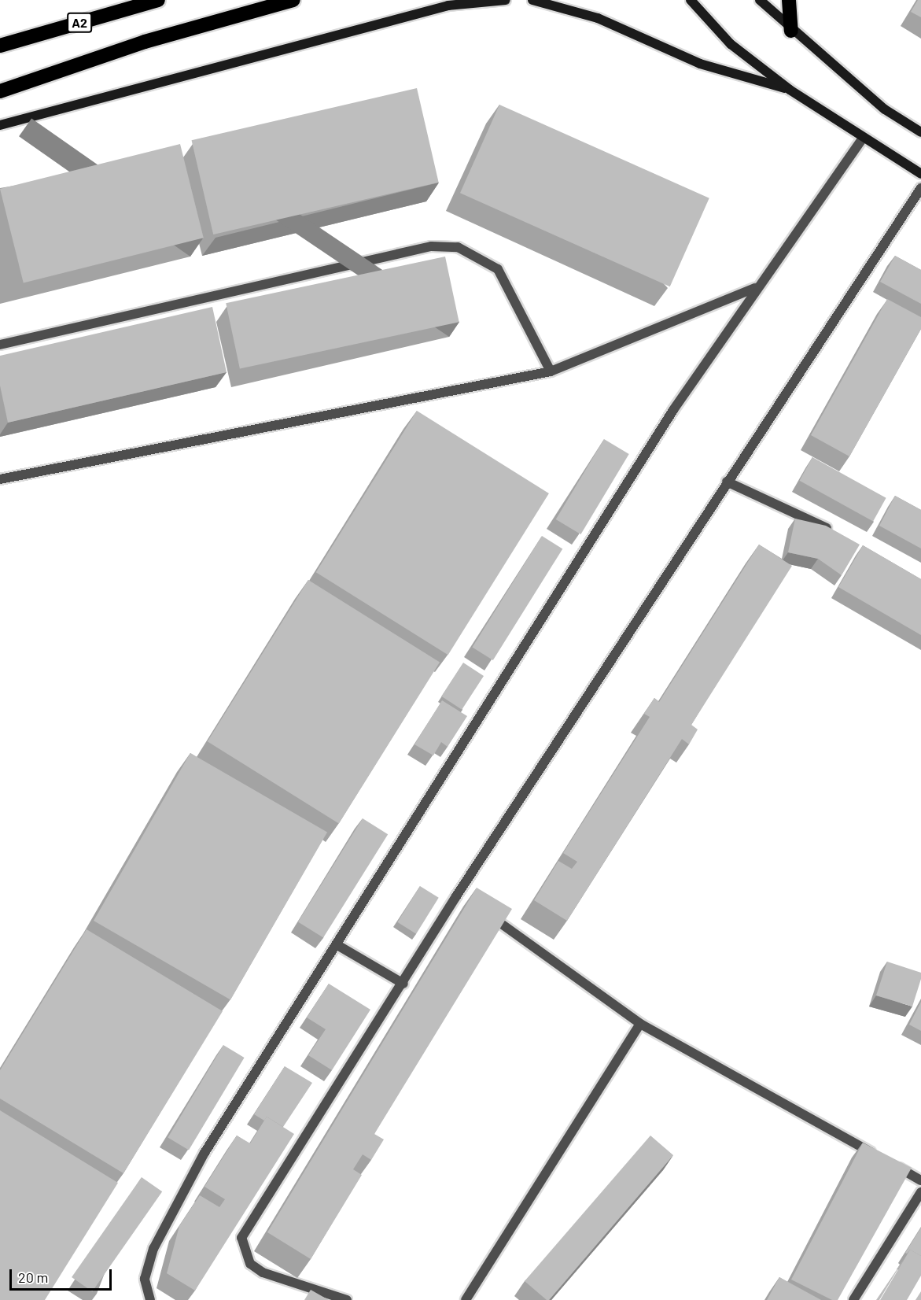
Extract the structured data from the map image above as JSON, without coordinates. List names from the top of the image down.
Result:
{
  "streets": {
    "highway": ["A2"]
  },
  "scale_bar": "20 m"
}
